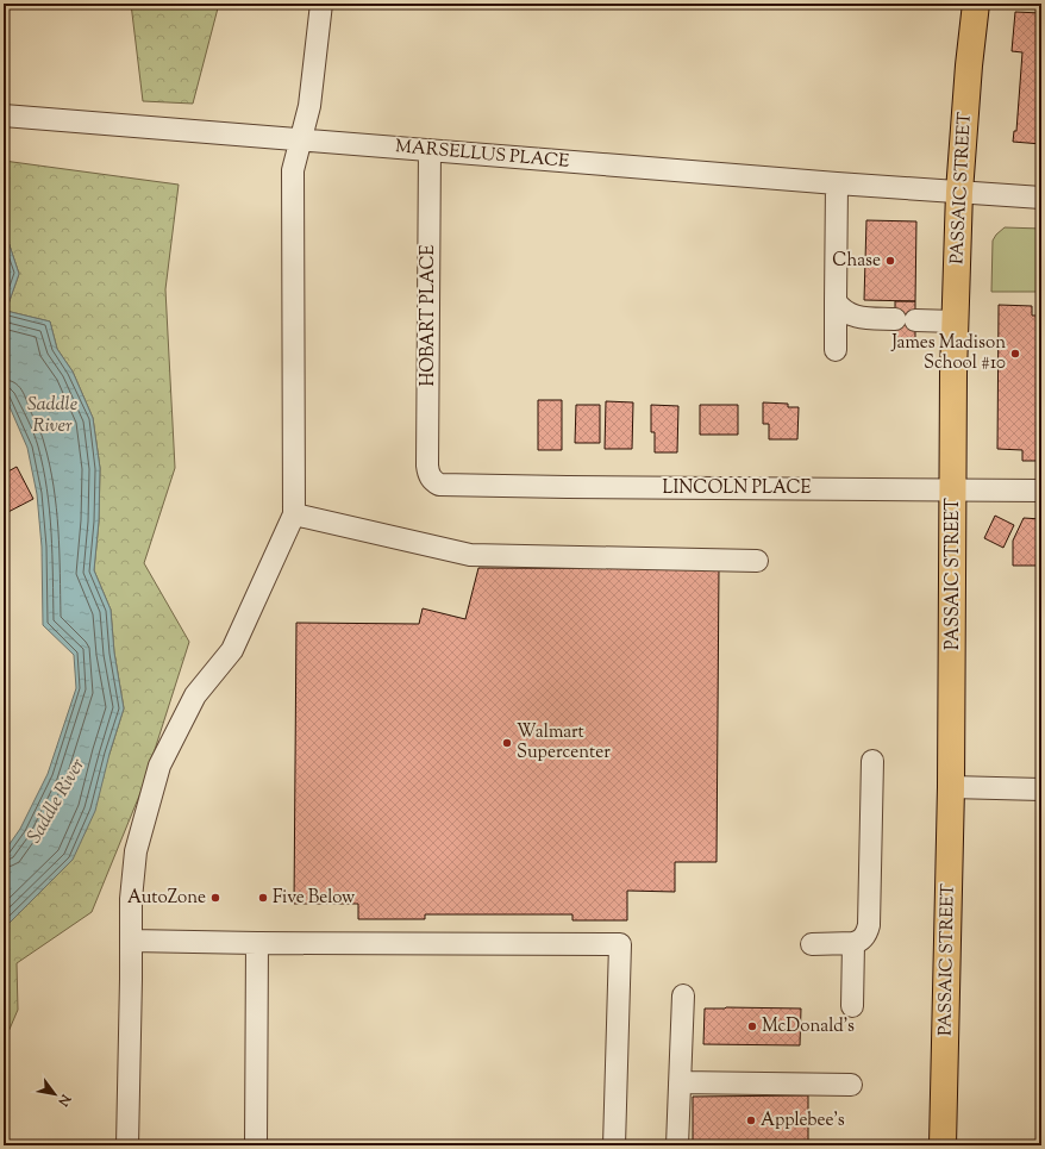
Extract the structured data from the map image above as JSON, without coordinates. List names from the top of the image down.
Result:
{
  "streets": {
    "main road": ["PASSAIC STREET"],
    "street": ["MARSELLUS PLACE", "HOBART PLACE", "LINCOLN PLACE"]
  },
  "crossings": [
    ["MARSELLUS PLACE", "PASSAIC STREET"],
    ["MARSELLUS PLACE", "HOBART PLACE"],
    ["PASSAIC STREET", "LINCOLN PLACE"],
    ["HOBART PLACE", "LINCOLN PLACE"]
  ],
  "water": ["Saddle River"],
  "places": [
    "Chase",
    "James Madison School #10",
    "Walmart Supercenter",
    "AutoZone",
    "Five Below",
    "McDonald's",
    "Applebee's"
  ],
  "north": "bottom right"
}
